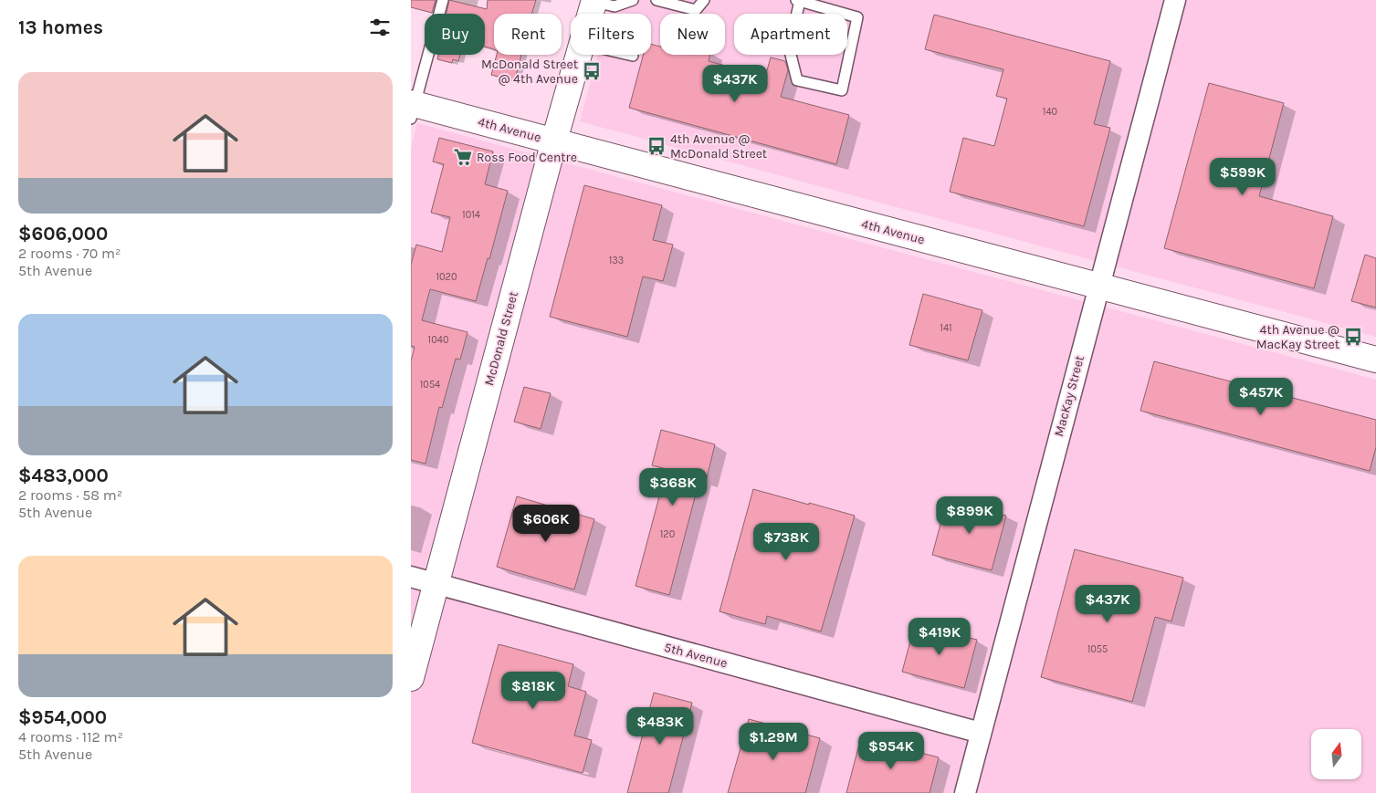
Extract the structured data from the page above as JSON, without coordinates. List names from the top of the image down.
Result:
{
  "streets": {
    "street": [
      "4th Avenue",
      "McDonald Street",
      "MacKay Street",
      "5th Avenue"
    ]
  },
  "crossings": [
    ["4th Avenue", "McDonald Street"],
    ["4th Avenue", "MacKay Street"],
    ["McDonald Street", "5th Avenue"],
    ["MacKay Street", "5th Avenue"]
  ],
  "places": {
    "bus stop": ["McDonald Street @ 4th Avenue", "4th Avenue @ McDonald Street", "4th Avenue @ MacKay Street"],
    "supermarket": ["Ross Food Centre"]
  },
  "house_numbers": [
    "140",
    "1014",
    "133",
    "1020",
    "141",
    "1040",
    "1054",
    "120",
    "1055"
  ],
  "north": "top",
  "page": {
    "heading": "13 homes",
    "chip": [
      "Buy",
      "Rent",
      "Filters",
      "New",
      "Apartment"
    ],
    "list": [
      {
        "name": "$606,000",
        "note": "2 rooms · 70 m² · 5th Avenue"
      },
      {
        "name": "$483,000",
        "note": "2 rooms · 58 m² · 5th Avenue"
      },
      {
        "name": "$954,000",
        "note": "4 rooms · 112 m² · 5th Avenue"
      }
    ],
    "price": [
      "$437K",
      "$599K",
      "$457K",
      "$368K",
      "$899K",
      "$606K",
      "$738K",
      "$437K",
      "$419K",
      "$818K",
      "$483K",
      "$1.29M",
      "$954K"
    ]
  }
}
